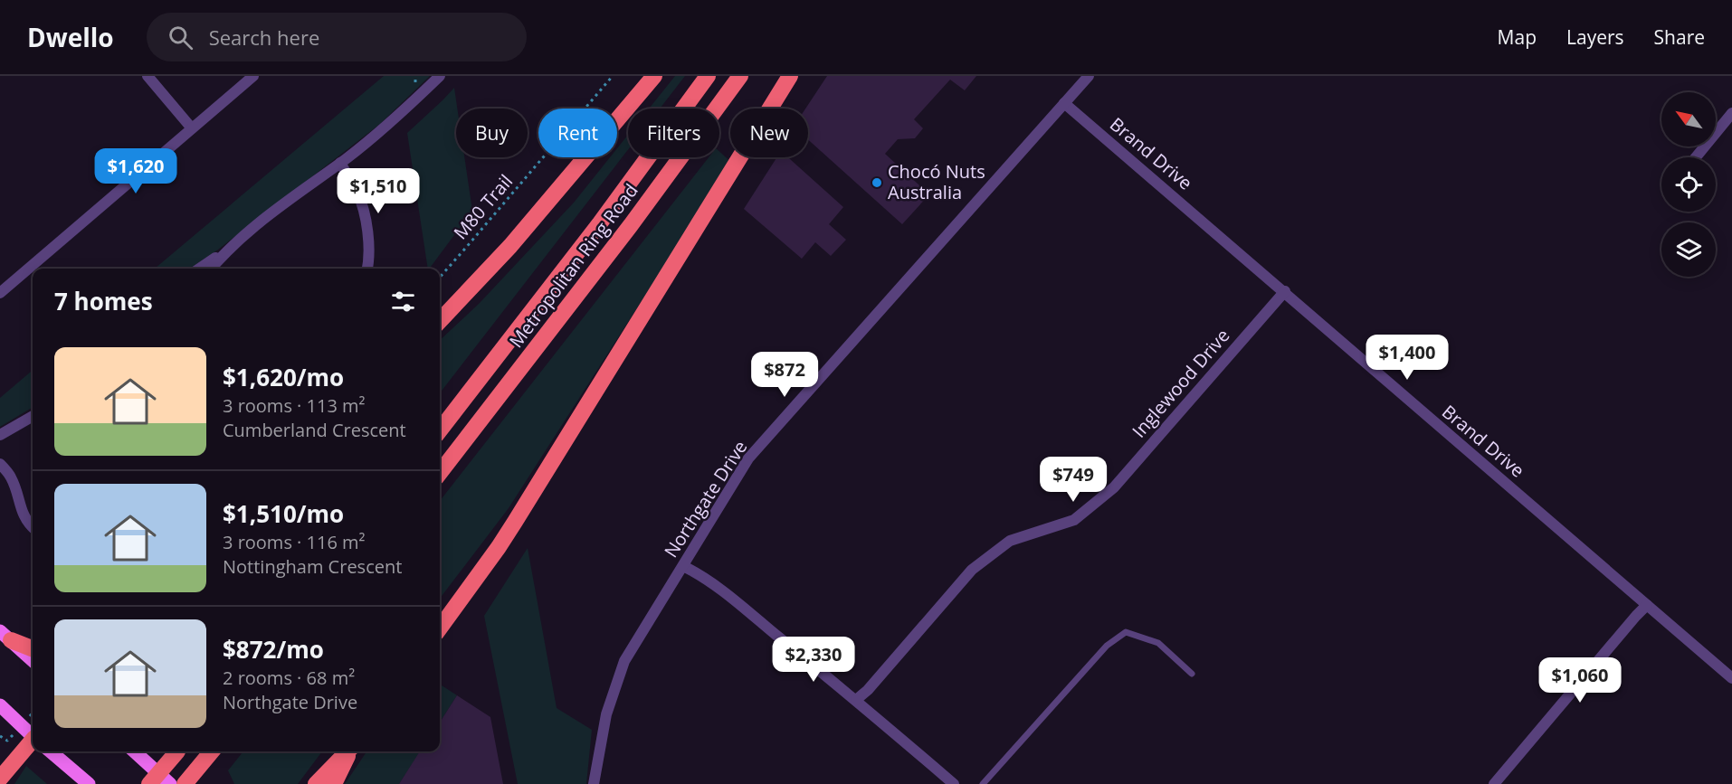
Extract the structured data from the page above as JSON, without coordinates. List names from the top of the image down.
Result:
{
  "streets": {
    "highway": ["Metropolitan Ring Road"],
    "street": ["Brand Drive", "Inglewood Drive", "Northgate Drive"],
    "path": ["M80 Trail"]
  },
  "crossings": [
    ["Brand Drive", "Inglewood Drive"],
    ["Brand Drive", "Northgate Drive"]
  ],
  "places": ["Chocó Nuts Australia"],
  "north": "top left",
  "page": {
    "header": "Dwello",
    "search": "Search here",
    "nav": ["Map", "Layers", "Share"],
    "chip": [
      "Buy",
      "Rent",
      "Filters",
      "New"
    ],
    "price": [
      "$1,620",
      "$1,510",
      "$1,400",
      "$872",
      "$749",
      "$2,330",
      "$1,060"
    ],
    "heading": "7 homes",
    "list": [
      {
        "name": "$1,620/mo",
        "note": "3 rooms · 113 m² · Cumberland Crescent"
      },
      {
        "name": "$1,510/mo",
        "note": "3 rooms · 116 m² · Nottingham Crescent"
      },
      {
        "name": "$872/mo",
        "note": "2 rooms · 68 m² · Northgate Drive"
      }
    ]
  }
}
